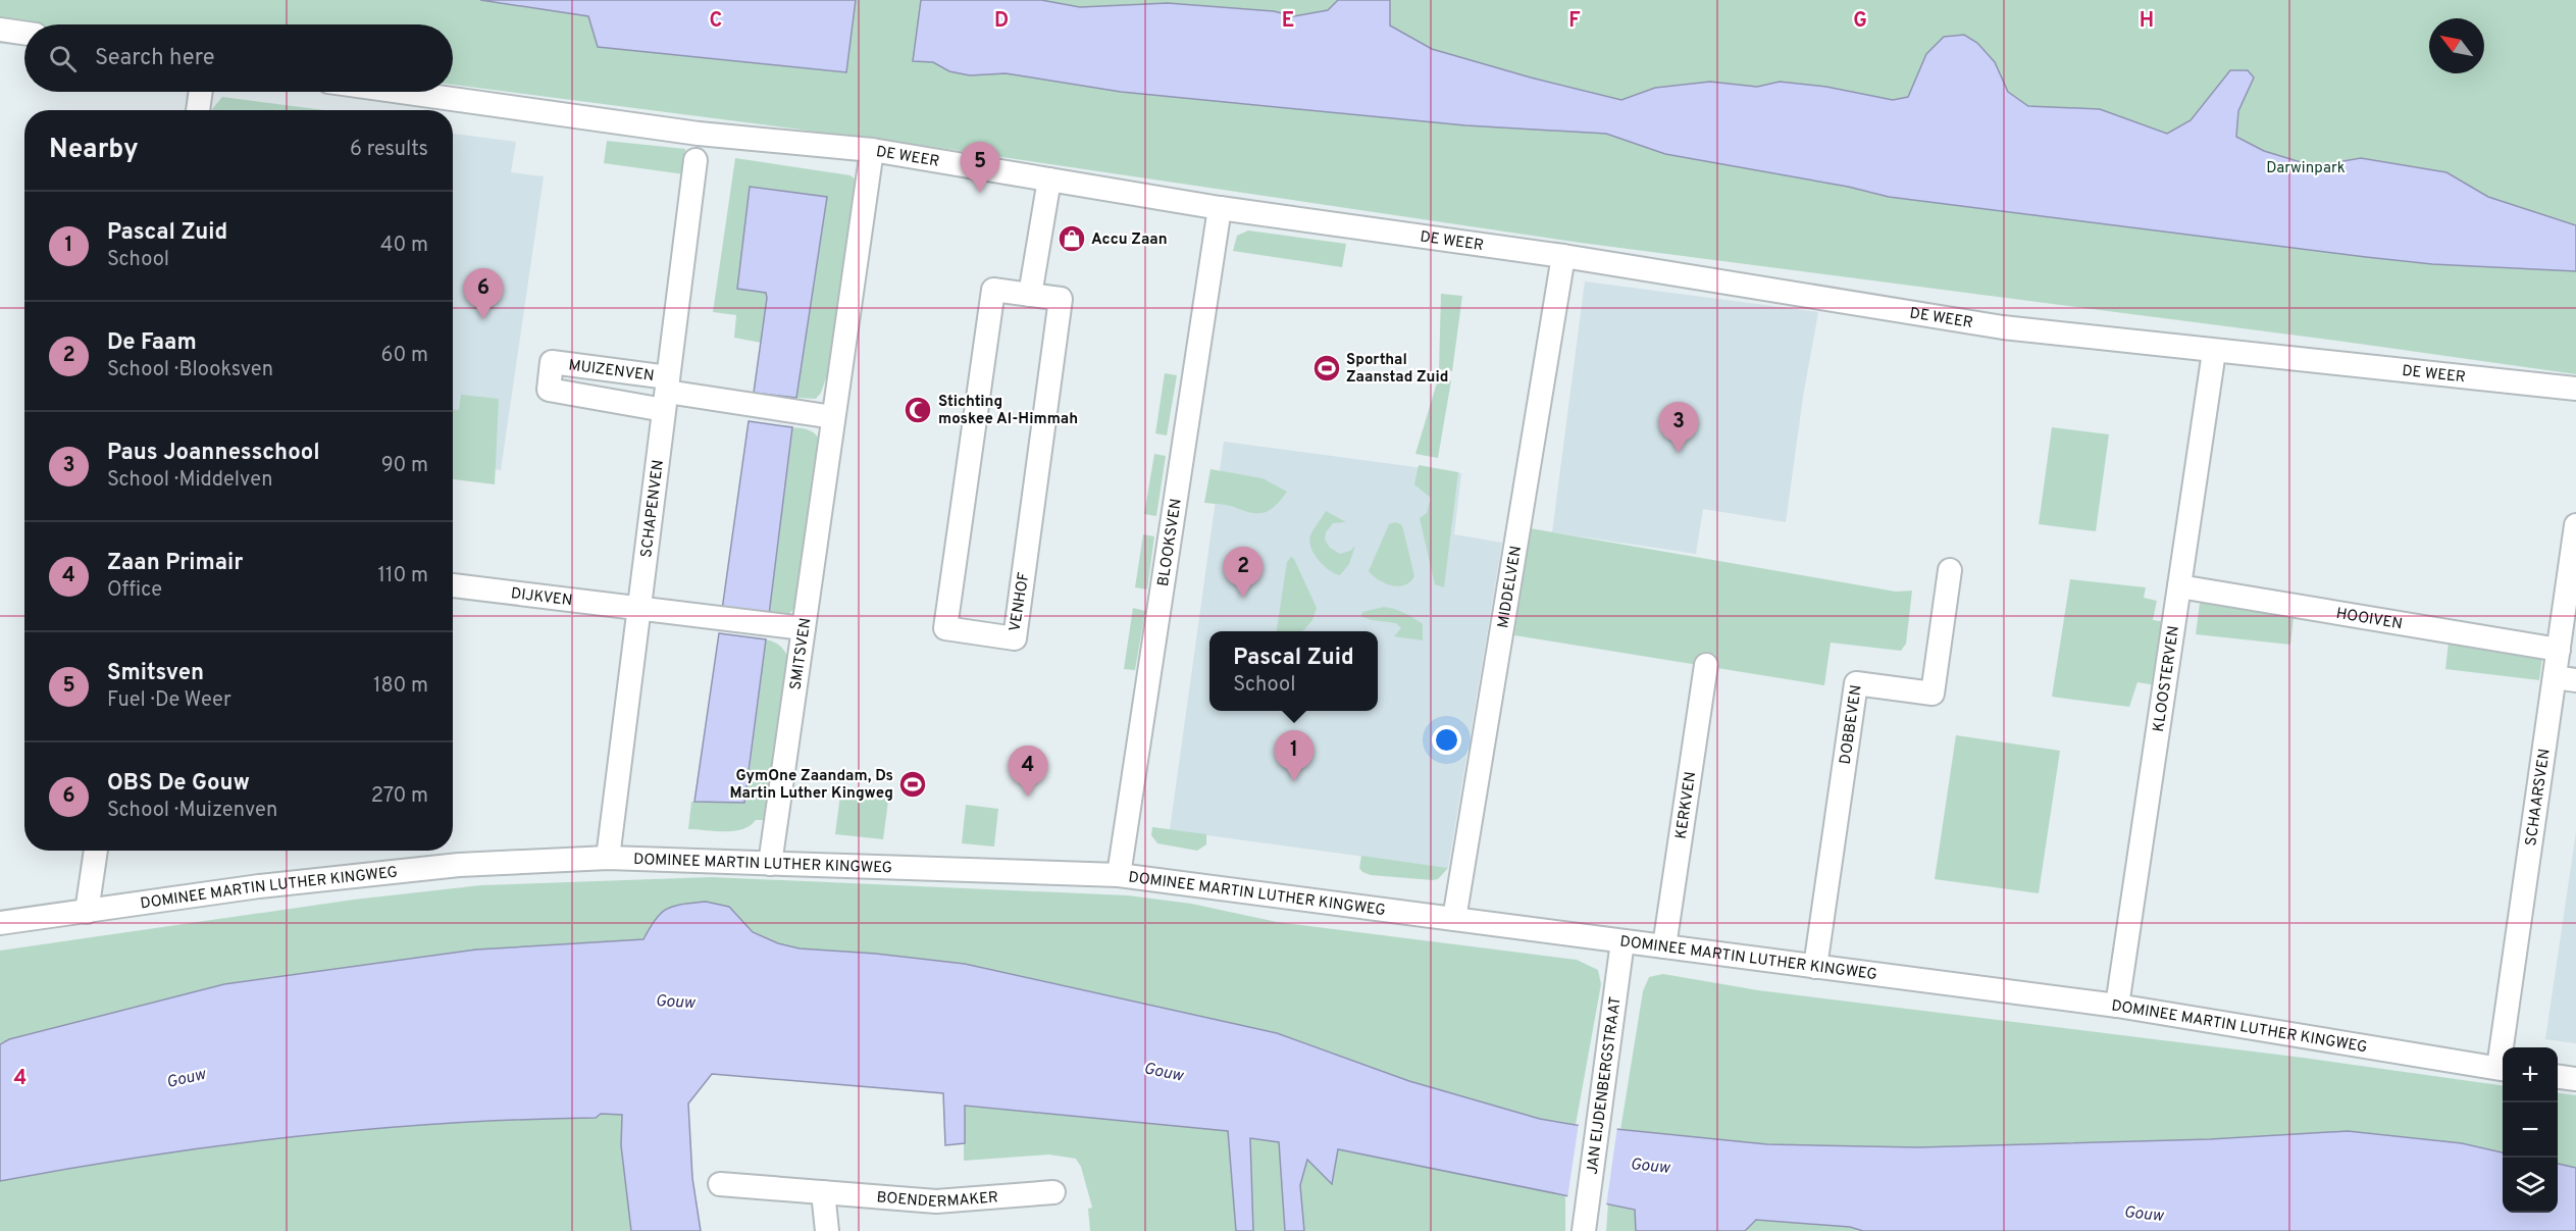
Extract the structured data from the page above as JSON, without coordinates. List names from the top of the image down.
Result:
{
  "streets": {
    "street": [
      "DE WEER",
      "SCHAPENVEN",
      "BLOOKSVEN",
      "MIDDELVEN",
      "DIJKVEN",
      "VENHOF",
      "HOOIVEN",
      "SMITSVEN",
      "KLOOSTERVEN",
      "DOBBEVEN",
      "SCHAARSVEN",
      "KERKVEN",
      "DOMINEE MARTIN LUTHER KINGWEG",
      "JAN EIJDENBERGSTRAAT",
      "BOENDERMAKER"
    ]
  },
  "crossings": [
    ["DE WEER", "BLOOKSVEN"],
    ["DE WEER", "MIDDELVEN"],
    ["DE WEER", "SMITSVEN"],
    ["DE WEER", "KLOOSTERVEN"],
    ["SCHAPENVEN", "DIJKVEN"],
    ["SCHAPENVEN", "DOMINEE MARTIN LUTHER KINGWEG"],
    ["BLOOKSVEN", "DOMINEE MARTIN LUTHER KINGWEG"],
    ["MIDDELVEN", "DOMINEE MARTIN LUTHER KINGWEG"],
    ["HOOIVEN", "KLOOSTERVEN"],
    ["HOOIVEN", "SCHAARSVEN"],
    ["SMITSVEN", "DOMINEE MARTIN LUTHER KINGWEG"],
    ["KLOOSTERVEN", "DOMINEE MARTIN LUTHER KINGWEG"],
    ["DOBBEVEN", "DOMINEE MARTIN LUTHER KINGWEG"],
    ["KERKVEN", "DOMINEE MARTIN LUTHER KINGWEG"],
    ["DOMINEE MARTIN LUTHER KINGWEG", "JAN EIJDENBERGSTRAAT"]
  ],
  "water": ["Gouw"],
  "parks": ["Darwinpark"],
  "places": {
    "shop": ["Accu Zaan"],
    "sports": ["Sporthal Zaanstad Zuid", "GymOne Zaandam, Ds Martin Luther Kingweg"],
    "mosque": ["Stichting moskee Al-Himmah"]
  },
  "north": "top left",
  "page": {
    "search": "Search here",
    "heading": ["Nearby", "6 results"],
    "pins": [
      "5",
      "6",
      "3",
      "2",
      "1",
      "4"
    ],
    "list": [
      {
        "mark": "1",
        "name": "Pascal Zuid",
        "note": "School",
        "value": "40 m"
      },
      {
        "mark": "2",
        "name": "De Faam",
        "note": "School · Blooksven",
        "value": "60 m"
      },
      {
        "mark": "3",
        "name": "Paus Joannesschool",
        "note": "School · Middelven",
        "value": "90 m"
      },
      {
        "mark": "4",
        "name": "Zaan Primair",
        "note": "Office",
        "value": "110 m"
      },
      {
        "mark": "5",
        "name": "Smitsven",
        "note": "Fuel · De Weer",
        "value": "180 m"
      },
      {
        "mark": "6",
        "name": "OBS De Gouw",
        "note": "School · Muizenven",
        "value": "270 m"
      }
    ],
    "popup": ["Pascal Zuid", "School"],
    "map_buttons": ["+", "−"]
  },
  "grid": {
    "columns": [
      "C",
      "D",
      "E",
      "F",
      "G",
      "H"
    ],
    "rows": ["4"]
  }
}
